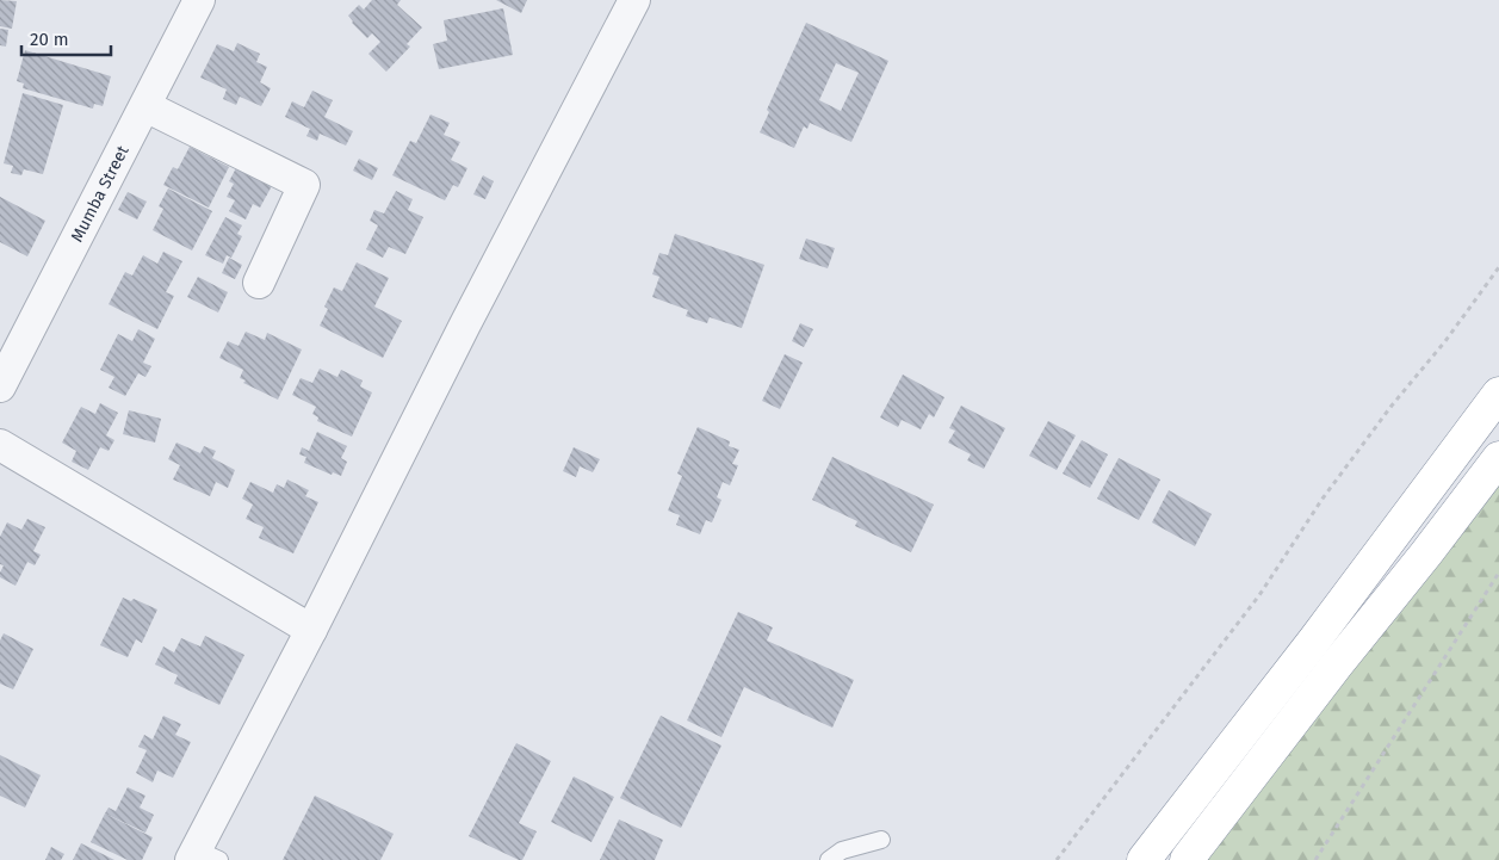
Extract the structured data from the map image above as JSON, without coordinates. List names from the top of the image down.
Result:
{
  "streets": {
    "street": ["Mumba Street"]
  },
  "scale_bar": "20 m"
}
